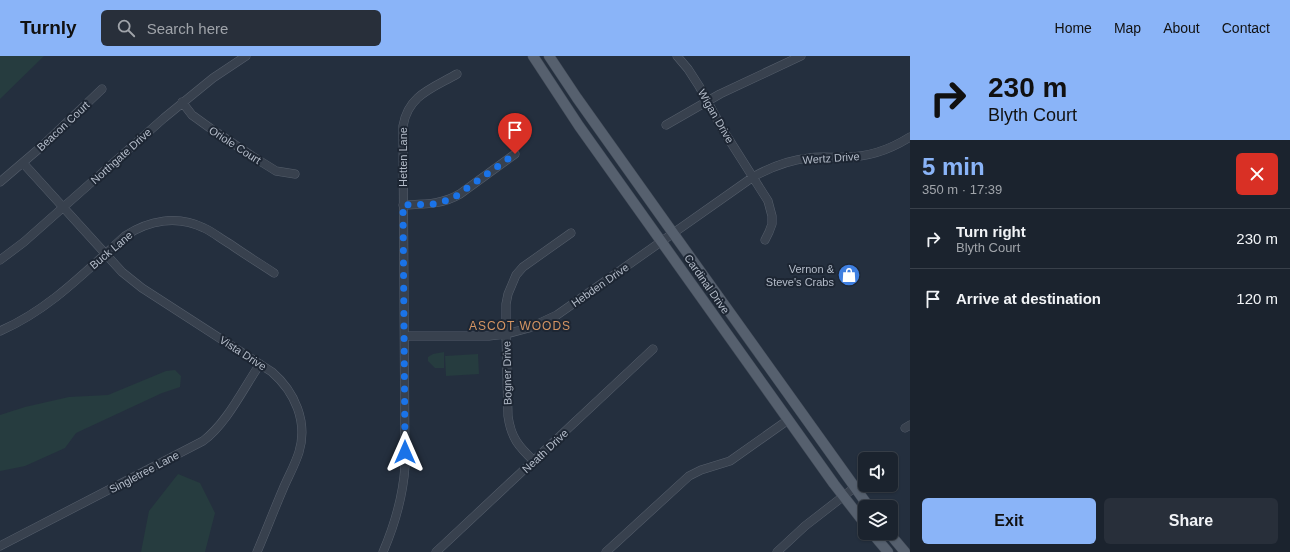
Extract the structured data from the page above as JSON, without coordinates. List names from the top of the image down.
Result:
{
  "streets": {
    "main road": ["Cardinal Drive"],
    "street": [
      "Wigan Drive",
      "Beacon Court",
      "Oriole Court",
      "Northgate Drive",
      "Hetten Lane",
      "Wertz Drive",
      "Buck Lane",
      "Hebden Drive",
      "Vista Drive",
      "Bogner Drive",
      "Neath Drive",
      "Singletree Lane"
    ]
  },
  "crossings": [
    ["Wigan Drive", "Wertz Drive"],
    ["Oriole Court", "Northgate Drive"],
    ["Northgate Drive", "Vista Drive"],
    ["Hetten Lane", "Hebden Drive"],
    ["Wertz Drive", "Cardinal Drive"],
    ["Wertz Drive", "Hebden Drive"],
    ["Buck Lane", "Vista Drive"],
    ["Cardinal Drive", "Hebden Drive"],
    ["Hebden Drive", "Bogner Drive"],
    ["Vista Drive", "Singletree Lane"],
    ["Bogner Drive", "Neath Drive"]
  ],
  "districts": ["ASCOT WOODS"],
  "places": {
    "shop": ["Vernon & Steve's Crabs"]
  },
  "page": {
    "header": "Turnly",
    "search": "Search here",
    "nav": [
      "Home",
      "Map",
      "About",
      "Contact"
    ],
    "turn": ["230 m", "Blyth Court"],
    "heading": ["5 min", "350 m · 17:39"],
    "list": [
      {
        "name": "Turn right",
        "note": "Blyth Court",
        "value": "230 m"
      },
      {
        "name": "Arrive at destination",
        "value": "120 m"
      }
    ],
    "buttons": ["Exit", "Share"]
  }
}
